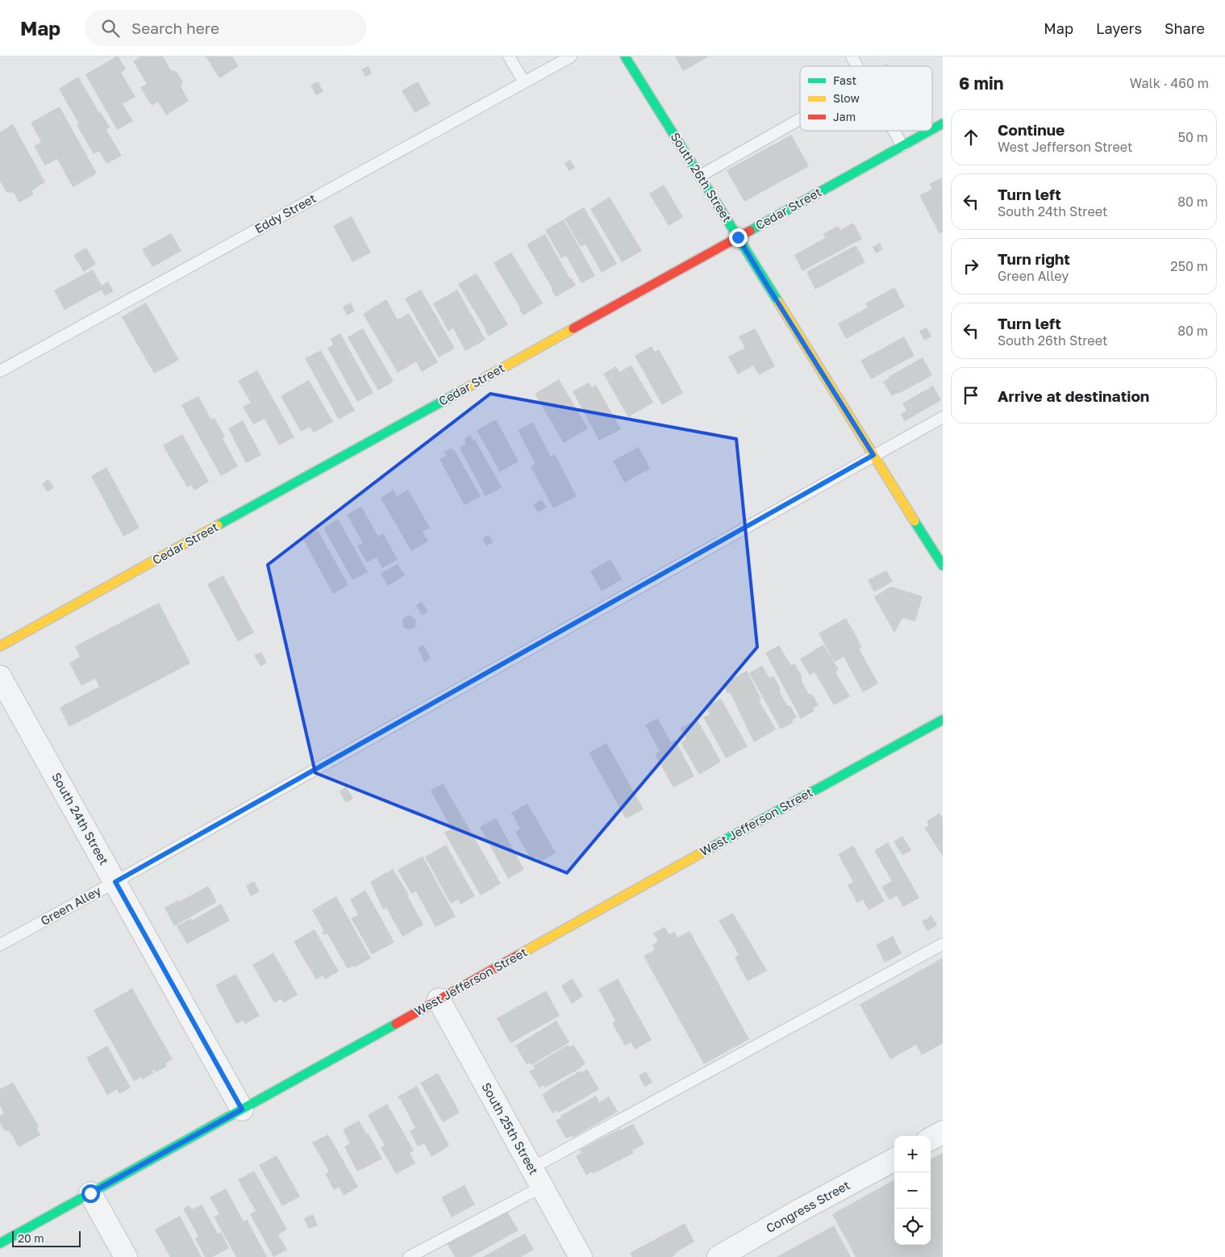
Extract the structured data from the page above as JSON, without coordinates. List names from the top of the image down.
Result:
{
  "streets": {
    "street": [
      "South 26th Street",
      "Cedar Street",
      "South 24th Street",
      "West Jefferson Street",
      "South 25th Street",
      "Congress Street"
    ],
    "lane": ["Eddy Street", "Green Alley"]
  },
  "crossings": [
    ["South 26th Street", "Cedar Street"],
    ["South 26th Street", "Green Alley"],
    ["South 24th Street", "West Jefferson Street"],
    ["South 24th Street", "Green Alley"],
    ["West Jefferson Street", "South 25th Street"]
  ],
  "legend": ["Fast", "Slow", "Jam"],
  "scale_bar": "20 m",
  "page": {
    "header": "Map",
    "search": "Search here",
    "nav": ["Map", "Layers", "Share"],
    "heading": ["6 min", "Walk · 460 m"],
    "list": [
      ["Continue", "West Jefferson Street", "50 m"],
      ["Turn left", "South 24th Street", "80 m"],
      ["Turn right", "Green Alley", "250 m"],
      ["Turn left", "South 26th Street", "80 m"],
      "Arrive at destination"
    ],
    "map_buttons": ["+", "−"],
    "scale": "20 m"
  }
}
